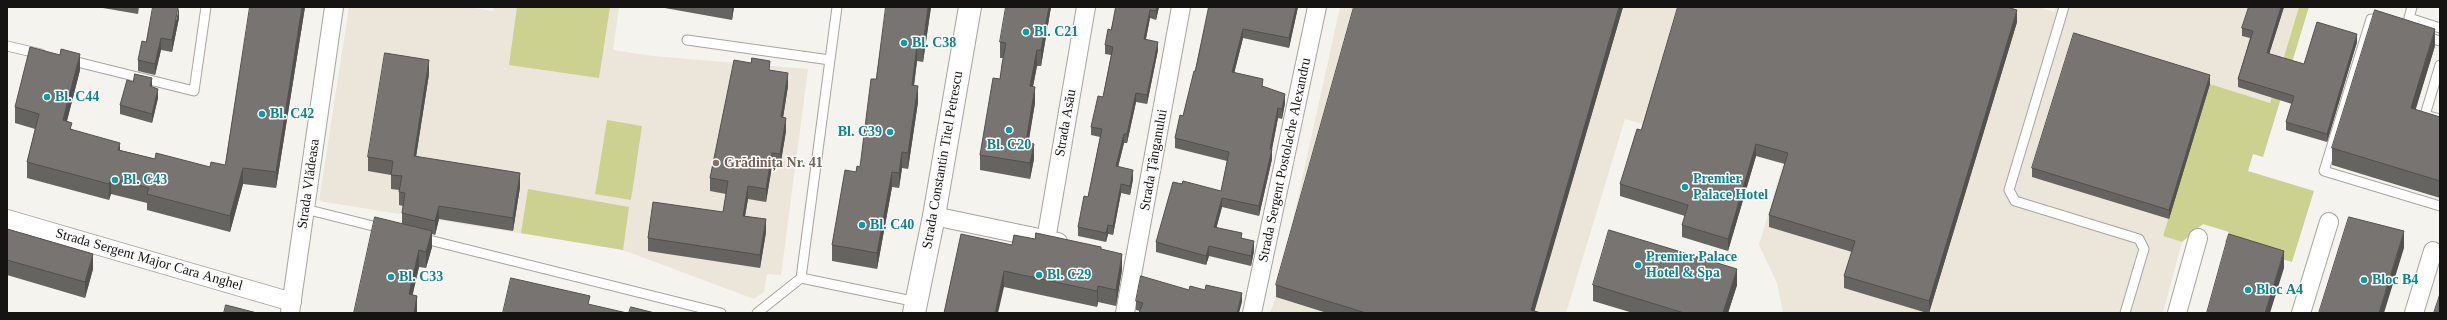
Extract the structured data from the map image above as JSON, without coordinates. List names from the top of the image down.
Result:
{
  "streets": {
    "street": [
      "Strada Asău",
      "Strada Constantin Titel Petrescu",
      "Strada Țânganului",
      "Strada Sergent Postolache Alexandru",
      "Strada Vlădeasa",
      "Strada Sergent Major Cara Anghel"
    ]
  },
  "crossings": [
    ["Strada Vlădeasa", "Strada Sergent Major Cara Anghel"]
  ],
  "places": [
    "Bl. C21",
    "Bl. C38",
    "Bl. C44",
    "Bl. C42",
    "Bl. C20",
    "Bl. C39",
    "Grădinița Nr. 41",
    "Bl. C43",
    "Premier Palace Hotel",
    "Bl. C40",
    "Premier Palace Hotel & Spa",
    "Bl. C29",
    "Bl. C33",
    "Bloc B4",
    "Bloc A4"
  ]
}
